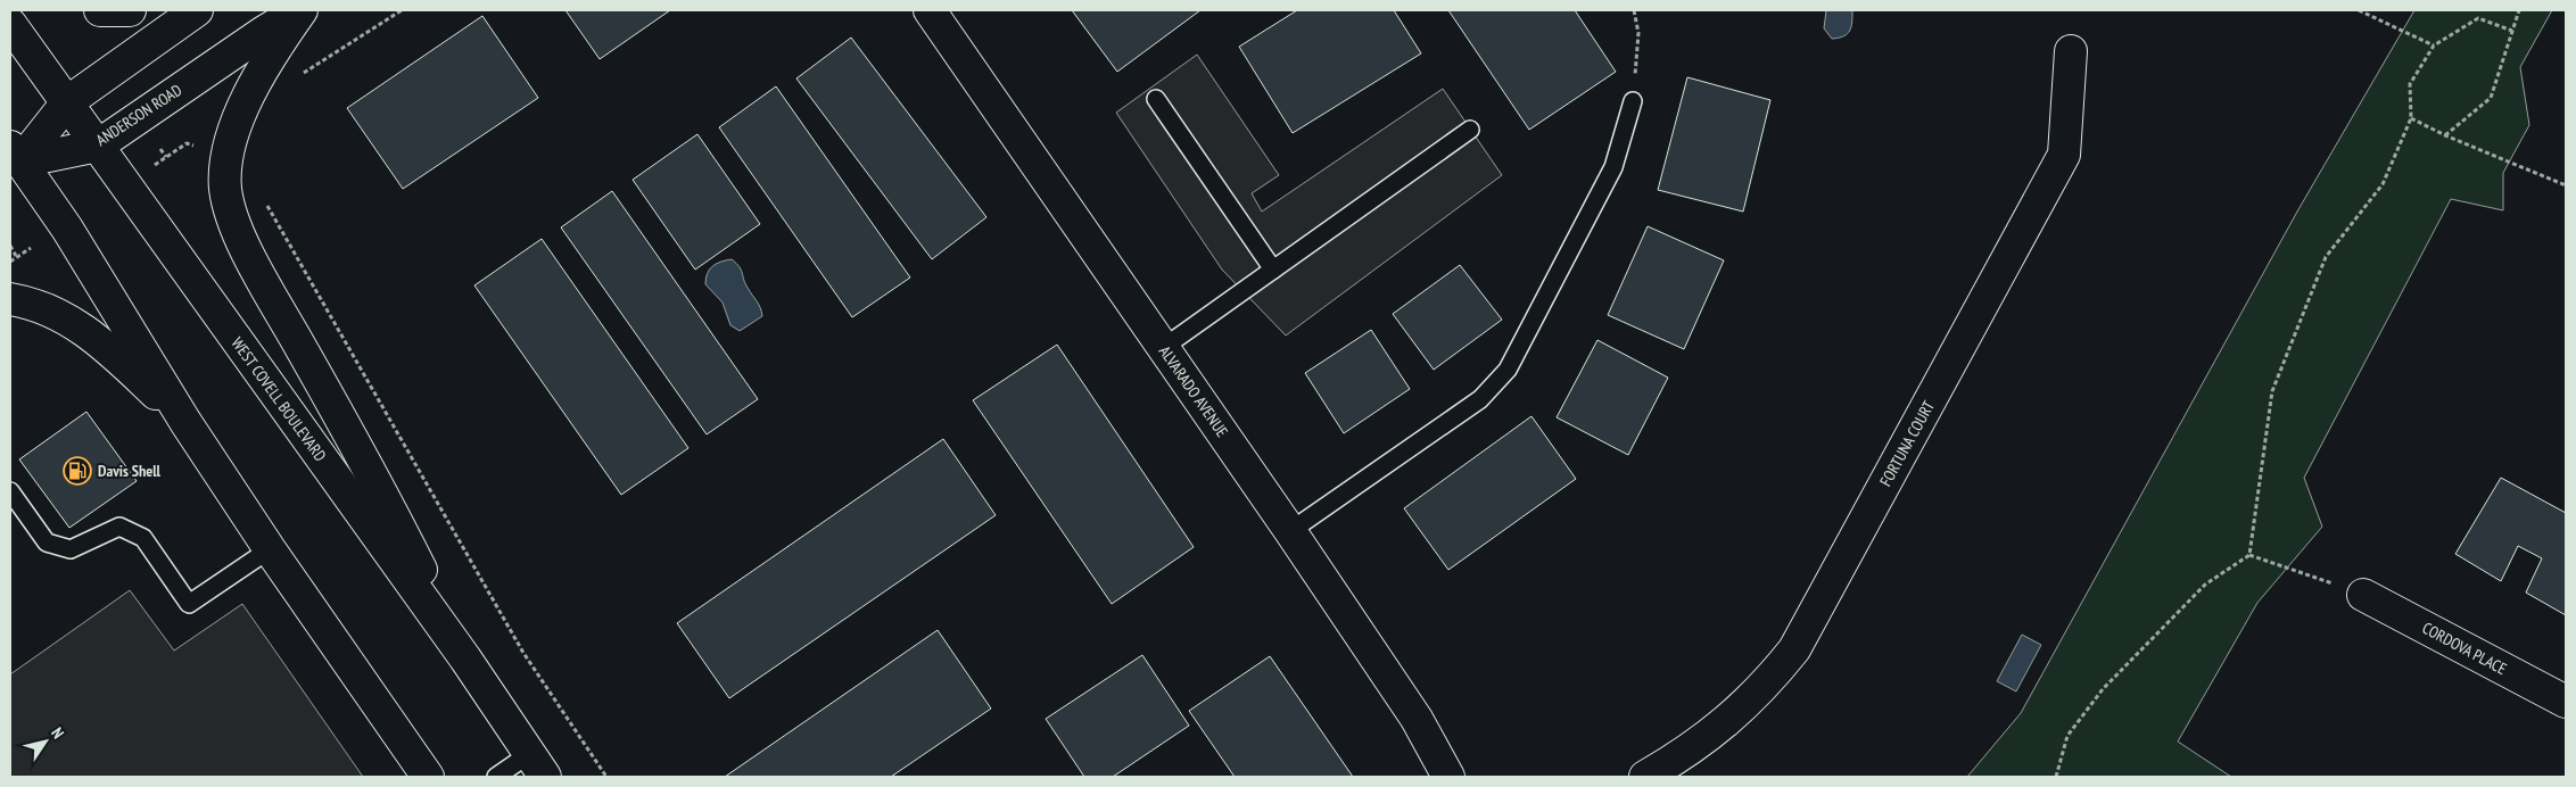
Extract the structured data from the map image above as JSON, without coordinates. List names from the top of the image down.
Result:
{
  "streets": {
    "main road": [
      "ANDERSON ROAD",
      "ALVARADO AVENUE",
      "WEST COVELL BOULEVARD",
      "FORTUNA COURT",
      "CORDOVA PLACE"
    ]
  },
  "crossings": [
    ["ANDERSON ROAD", "WEST COVELL BOULEVARD"]
  ],
  "places": {
    "fuel station": ["Davis Shell"]
  },
  "north": "top right"
}
